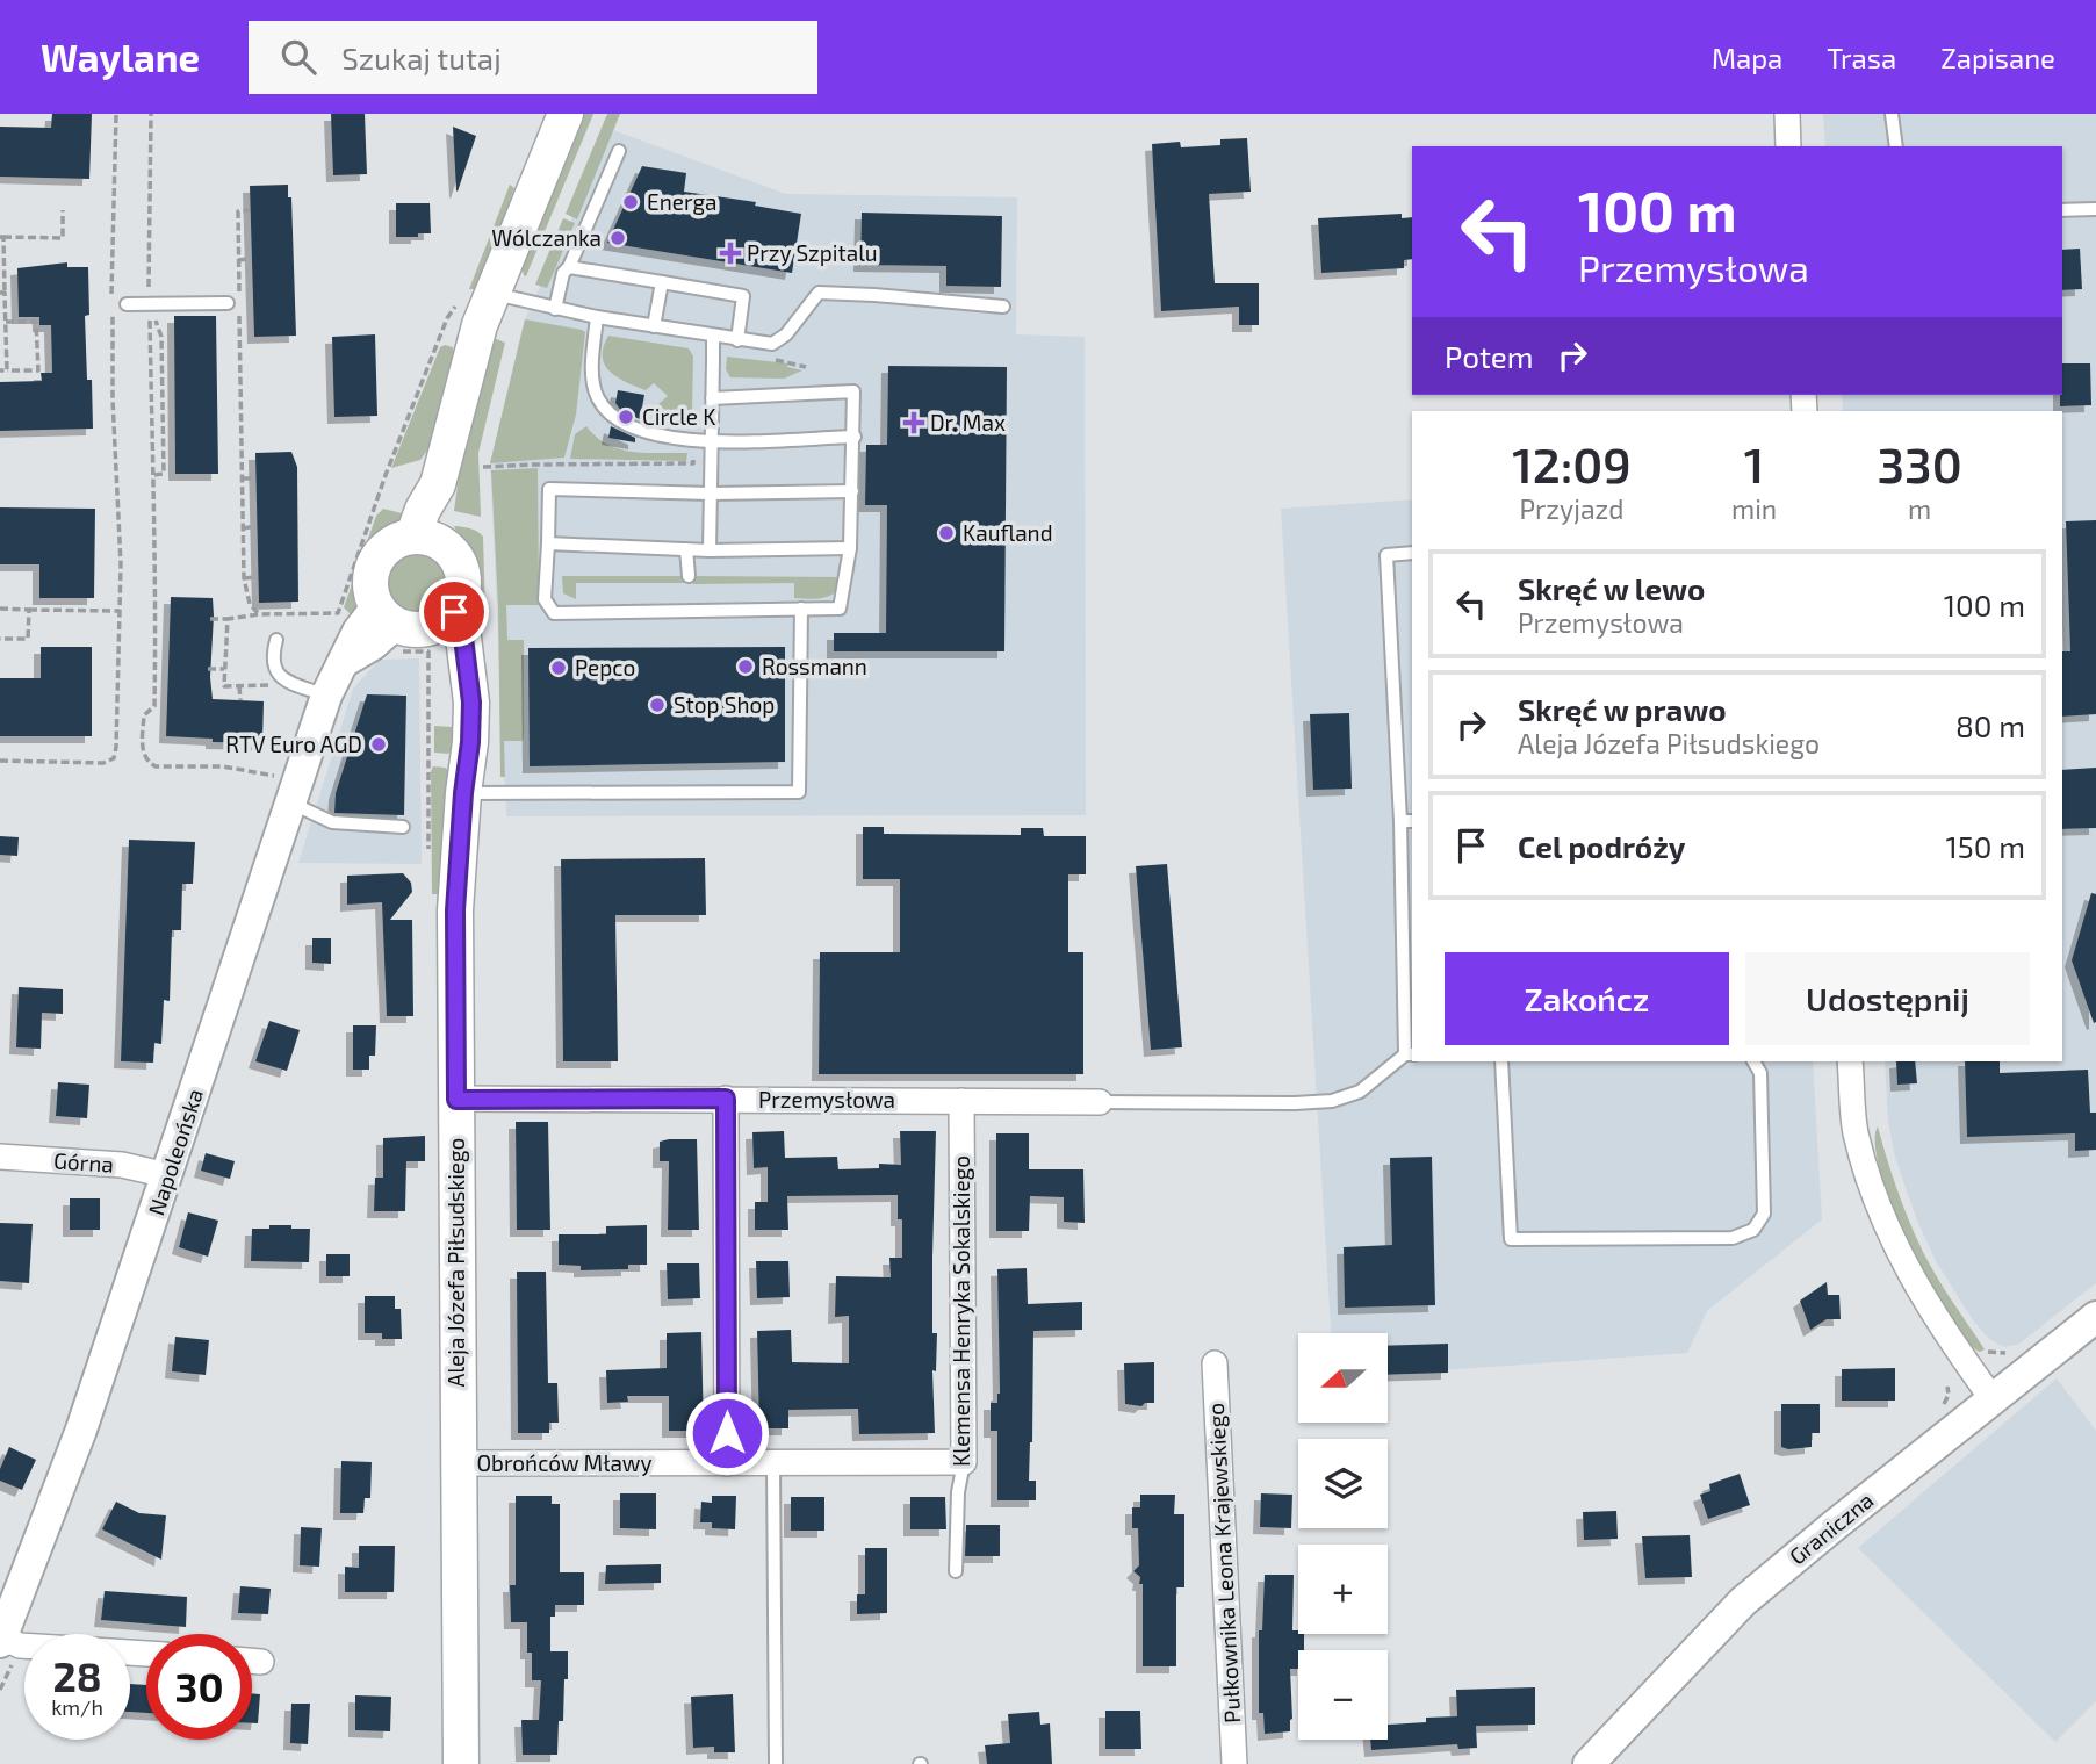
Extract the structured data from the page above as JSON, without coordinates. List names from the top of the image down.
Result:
{
  "streets": {
    "main road": ["Aleja Józefa Piłsudskiego"],
    "street": [
      "Przemysłowa",
      "Napoleońska",
      "Górna",
      "Klemensa Henryka Sokalskiego",
      "Obrońców Mławy",
      "Graniczna",
      "Pułkownika Leona Krajewskiego"
    ]
  },
  "crossings": [
    ["Przemysłowa", "Aleja Józefa Piłsudskiego"],
    ["Przemysłowa", "Klemensa Henryka Sokalskiego"],
    ["Napoleońska", "Górna"],
    ["Napoleońska", "Aleja Józefa Piłsudskiego"],
    ["Aleja Józefa Piłsudskiego", "Obrońców Mławy"],
    ["Klemensa Henryka Sokalskiego", "Obrońców Mławy"]
  ],
  "places": {
    "other": [
      "Energa",
      "Wólczanka",
      "Circle K",
      "Kaufland",
      "Rossmann",
      "Pepco",
      "Stop Shop",
      "RTV Euro AGD"
    ],
    "health": ["Przy Szpitalu", "Dr. Max"]
  },
  "north": "left",
  "page": {
    "header": "Waylane",
    "search": "Szukaj tutaj",
    "nav": ["Mapa", "Trasa", "Zapisane"],
    "turn": ["100 m", "Przemysłowa"],
    "then": "Potem",
    "eta": [
      "12:09",
      "Przyjazd",
      "1",
      "min",
      "330",
      "m"
    ],
    "list": [
      {
        "name": "Skręć w lewo",
        "note": "Przemysłowa",
        "value": "100 m"
      },
      {
        "name": "Skręć w prawo",
        "note": "Aleja Józefa Piłsudskiego",
        "value": "80 m"
      },
      {
        "name": "Cel podróży",
        "value": "150 m"
      }
    ],
    "buttons": ["Zakończ", "Udostępnij"],
    "map_buttons": ["+", "−"],
    "speed": "28 km/h",
    "limit": "30"
  }
}
